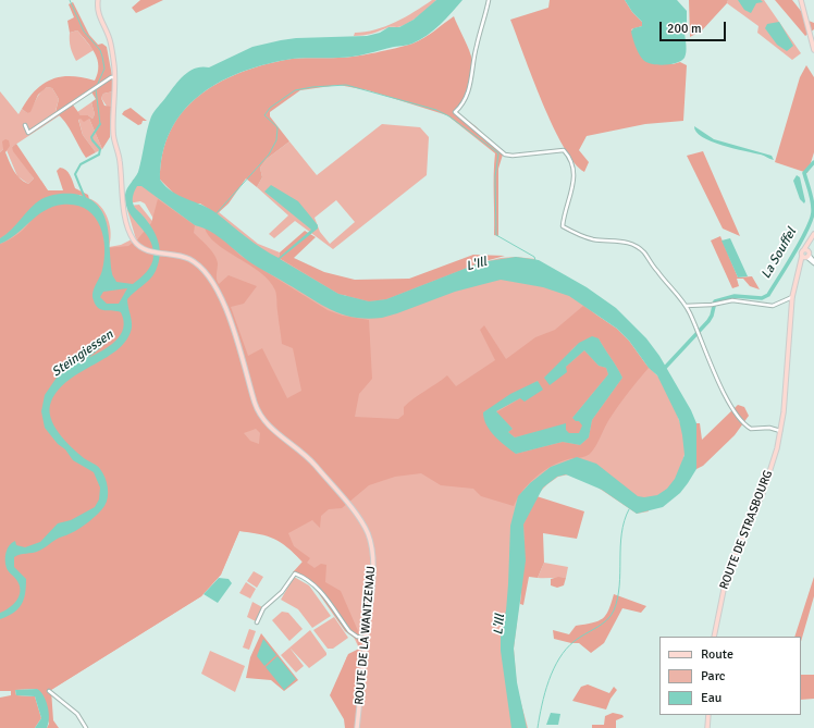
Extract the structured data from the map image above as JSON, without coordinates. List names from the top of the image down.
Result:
{
  "streets": {
    "main road": ["ROUTE DE STRASBOURG", "ROUTE DE LA WANTZENAU"]
  },
  "water": ["La Souffel", "L'Ill", "Steingiessen"],
  "legend": ["Route", "Parc", "Eau"],
  "scale_bar": "200 m"
}
